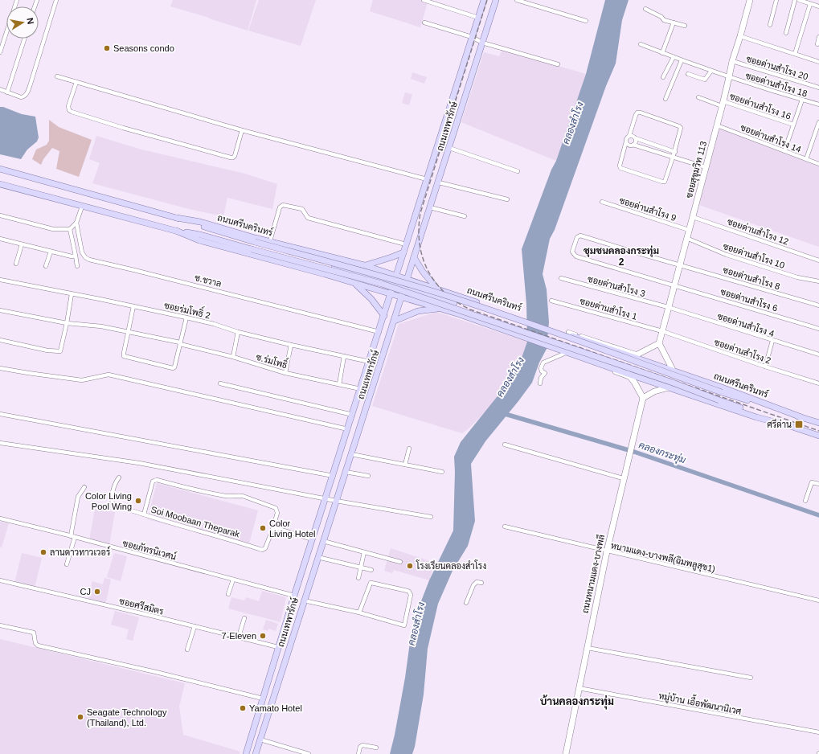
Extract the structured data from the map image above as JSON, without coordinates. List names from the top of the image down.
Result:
{
  "streets": {
    "main road": [
      "ถนนเทพารักษ์",
      "ซอยสุขุมวิท 113",
      "ถนนศรีนครินทร์",
      "ถนนหนามแดง-บางพลี"
    ],
    "street": [
      "ซอยด่านสำโรง 20",
      "ซอยด่านสำโรง 18",
      "ซอยด่านสำโรง 16",
      "ซอยด่านสำโรง 14",
      "ซอยด่านสำโรง 9",
      "ซอยด่านสำโรง 12",
      "ซอยด่านสำโรง 10",
      "ซอยด่านสำโรง 8",
      "ซ.ชวาล",
      "ซอยด่านสำโรง 3",
      "ซอยด่านสำโรง 6",
      "ซอยด่านสำโรง 1",
      "ซอยร่มโพธิ์ 2",
      "ซอยด่านสำโรง 4",
      "ซอยด่านสำโรง 2",
      "ซ.ร่มโพธิ์",
      "Soi Moobaan Theparak",
      "ซอยภัทรนิเวศน์",
      "หนามแดง-บางพลี(ฉิมพลูสุข1)",
      "ซอยศรีสมิตร",
      "หมู่บ้าน เอื้อพัฒนานิเวศ"
    ]
  },
  "crossings": [
    ["ซอยด่านสำโรง 20", "ซอยสุขุมวิท 113"],
    ["ซอยด่านสำโรง 18", "ซอยสุขุมวิท 113"],
    ["ซอยด่านสำโรง 16", "ซอยสุขุมวิท 113"],
    ["ถนนเทพารักษ์", "ถนนศรีนครินทร์"],
    ["ถนนเทพารักษ์", "ซ.ชวาล"],
    ["ถนนเทพารักษ์", "ซอยร่มโพธิ์ 2"],
    ["ถนนเทพารักษ์", "ซ.ร่มโพธิ์"],
    ["ถนนเทพารักษ์", "ซอยภัทรนิเวศน์"],
    ["ถนนเทพารักษ์", "ซอยศรีสมิตร"],
    ["ซอยด่านสำโรง 14", "ซอยสุขุมวิท 113"],
    ["ซอยสุขุมวิท 113", "ซอยด่านสำโรง 9"],
    ["ซอยสุขุมวิท 113", "ซอยด่านสำโรง 12"],
    ["ซอยสุขุมวิท 113", "ซอยด่านสำโรง 10"],
    ["ซอยสุขุมวิท 113", "ซอยด่านสำโรง 8"],
    ["ซอยสุขุมวิท 113", "ซอยด่านสำโรง 3"],
    ["ซอยสุขุมวิท 113", "ซอยด่านสำโรง 6"],
    ["ซอยสุขุมวิท 113", "ซอยด่านสำโรง 1"],
    ["ซอยสุขุมวิท 113", "ซอยด่านสำโรง 4"],
    ["ซอยสุขุมวิท 113", "ซอยด่านสำโรง 2"],
    ["ซอยด่านสำโรง 8", "ซอยด่านสำโรง 6"],
    ["ซอยด่านสำโรง 3", "ซอยด่านสำโรง 4"],
    ["ซอยด่านสำโรง 1", "ซอยด่านสำโรง 2"],
    ["หนามแดง-บางพลี(ฉิมพลูสุข1)", "ถนนหนามแดง-บางพลี"],
    ["ถนนหนามแดง-บางพลี", "หมู่บ้าน เอื้อพัฒนานิเวศ"]
  ],
  "districts": ["ชุมชนคลองกระทุ่ม 2", "บ้านคลองกระทุ่ม"],
  "water": ["คลองสำโรง", "คลองกระทุ่ม"],
  "places": {
    "other": [
      "Seasons condo",
      "Color Living Pool Wing",
      "Color Living Hotel",
      "ลานดาวทาวเวอร์",
      "โรงเรียนคลองสำโรง",
      "CJ",
      "7-Eleven",
      "Yamato Hotel",
      "Seagate Technology (Thailand), Ltd."
    ],
    "transit": ["ศรีด่าน"]
  },
  "north": "right"
}
